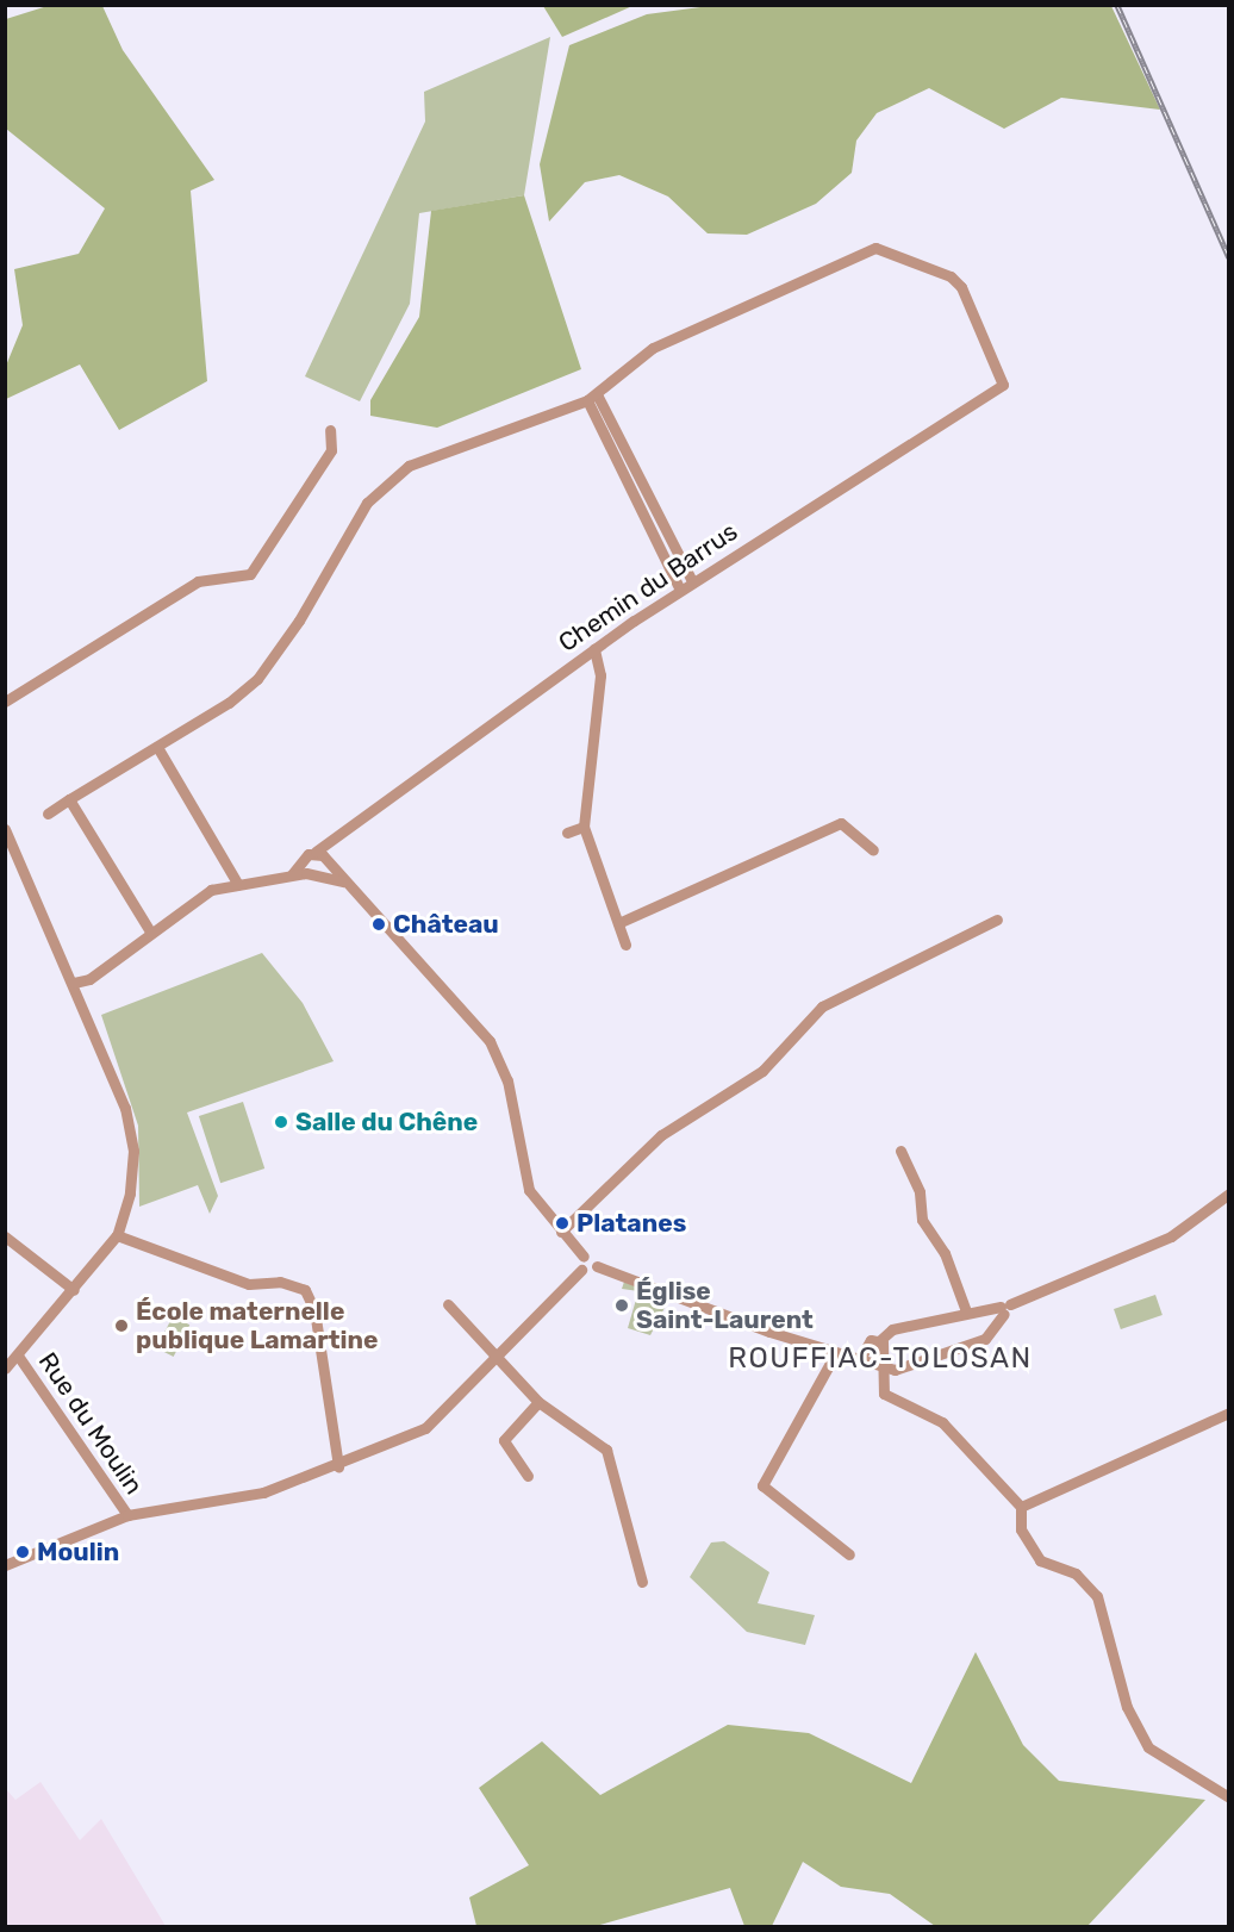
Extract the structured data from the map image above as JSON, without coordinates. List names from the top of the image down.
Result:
{
  "streets": {
    "street": ["Chemin du Barrus", "Rue du Moulin"]
  },
  "districts": ["ROUFFIAC-TOLOSAN"],
  "places": [
    "Château",
    "Salle du Chêne",
    "Platanes",
    "Église Saint-Laurent",
    "École maternelle publique Lamartine",
    "Moulin"
  ]
}
